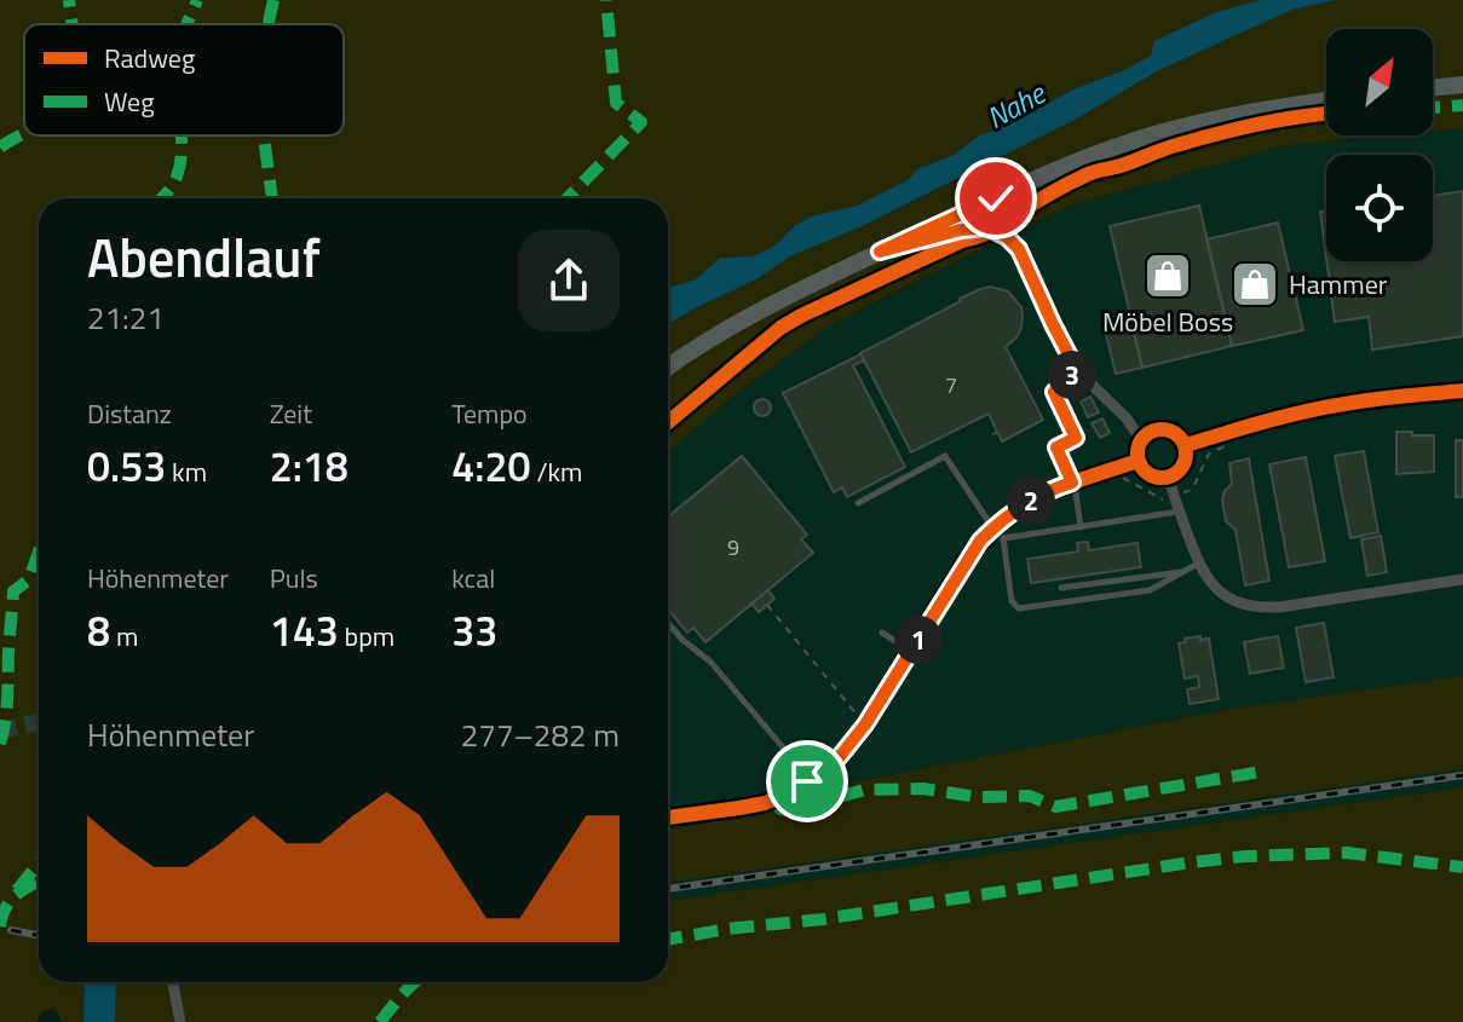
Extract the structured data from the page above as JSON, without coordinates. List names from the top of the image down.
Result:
{
  "water": ["Nahe"],
  "places": {
    "shop": ["Möbel Boss", "Hammer"]
  },
  "house_numbers": ["7", "9"],
  "legend": ["Radweg", "Weg"],
  "north": "top right",
  "page": {
    "heading": ["Abendlauf", "21:21"],
    "pins": ["3", "2", "1"],
    "stats": [
      ["Distanz", "0.53 km"],
      ["Zeit", "2:18"],
      ["Tempo", "4:20 /km"],
      ["Höhenmeter", "8 m"],
      ["Puls", "143 bpm"],
      ["kcal", "33"]
    ],
    "chart": ["Höhenmeter", "277–282 m"]
  }
}
